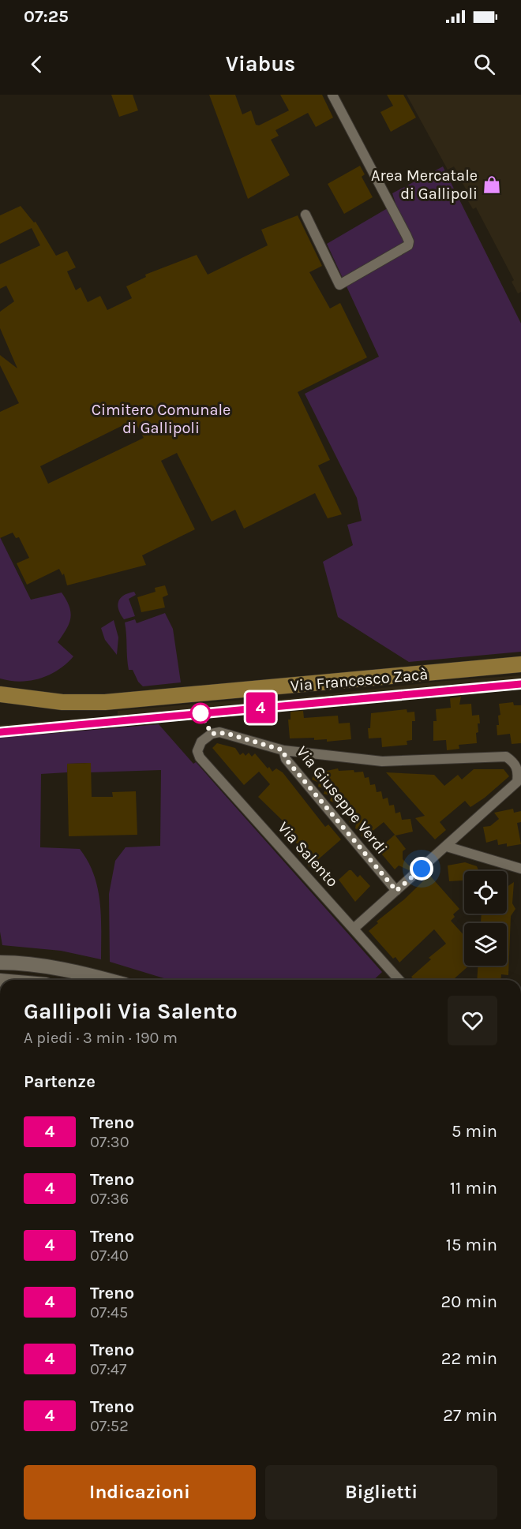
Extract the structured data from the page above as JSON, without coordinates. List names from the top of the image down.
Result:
{
  "streets": {
    "main road": ["Via Francesco Zacà"],
    "street": ["Via Giuseppe Verdi", "Via Salento"]
  },
  "crossings": [
    ["Via Giuseppe Verdi", "Via Salento"]
  ],
  "parks": ["Cimitero Comunale di Gallipoli"],
  "places": {
    "shop": ["Area Mercatale di Gallipoli"]
  },
  "page": {
    "status": "07:25",
    "header": "Viabus",
    "on_map": "4",
    "heading": [
      ["Gallipoli Via Salento", "A piedi · 3 min · 190 m"],
      "Partenze"
    ],
    "list": [
      {
        "mark": "4",
        "name": "Treno",
        "note": "07:30",
        "value": "5 min"
      },
      {
        "mark": "4",
        "name": "Treno",
        "note": "07:36",
        "value": "11 min"
      },
      {
        "mark": "4",
        "name": "Treno",
        "note": "07:40",
        "value": "15 min"
      },
      {
        "mark": "4",
        "name": "Treno",
        "note": "07:45",
        "value": "20 min"
      },
      {
        "mark": "4",
        "name": "Treno",
        "note": "07:47",
        "value": "22 min"
      },
      {
        "mark": "4",
        "name": "Treno",
        "note": "07:52",
        "value": "27 min"
      }
    ],
    "buttons": ["Indicazioni", "Biglietti"]
  }
}
